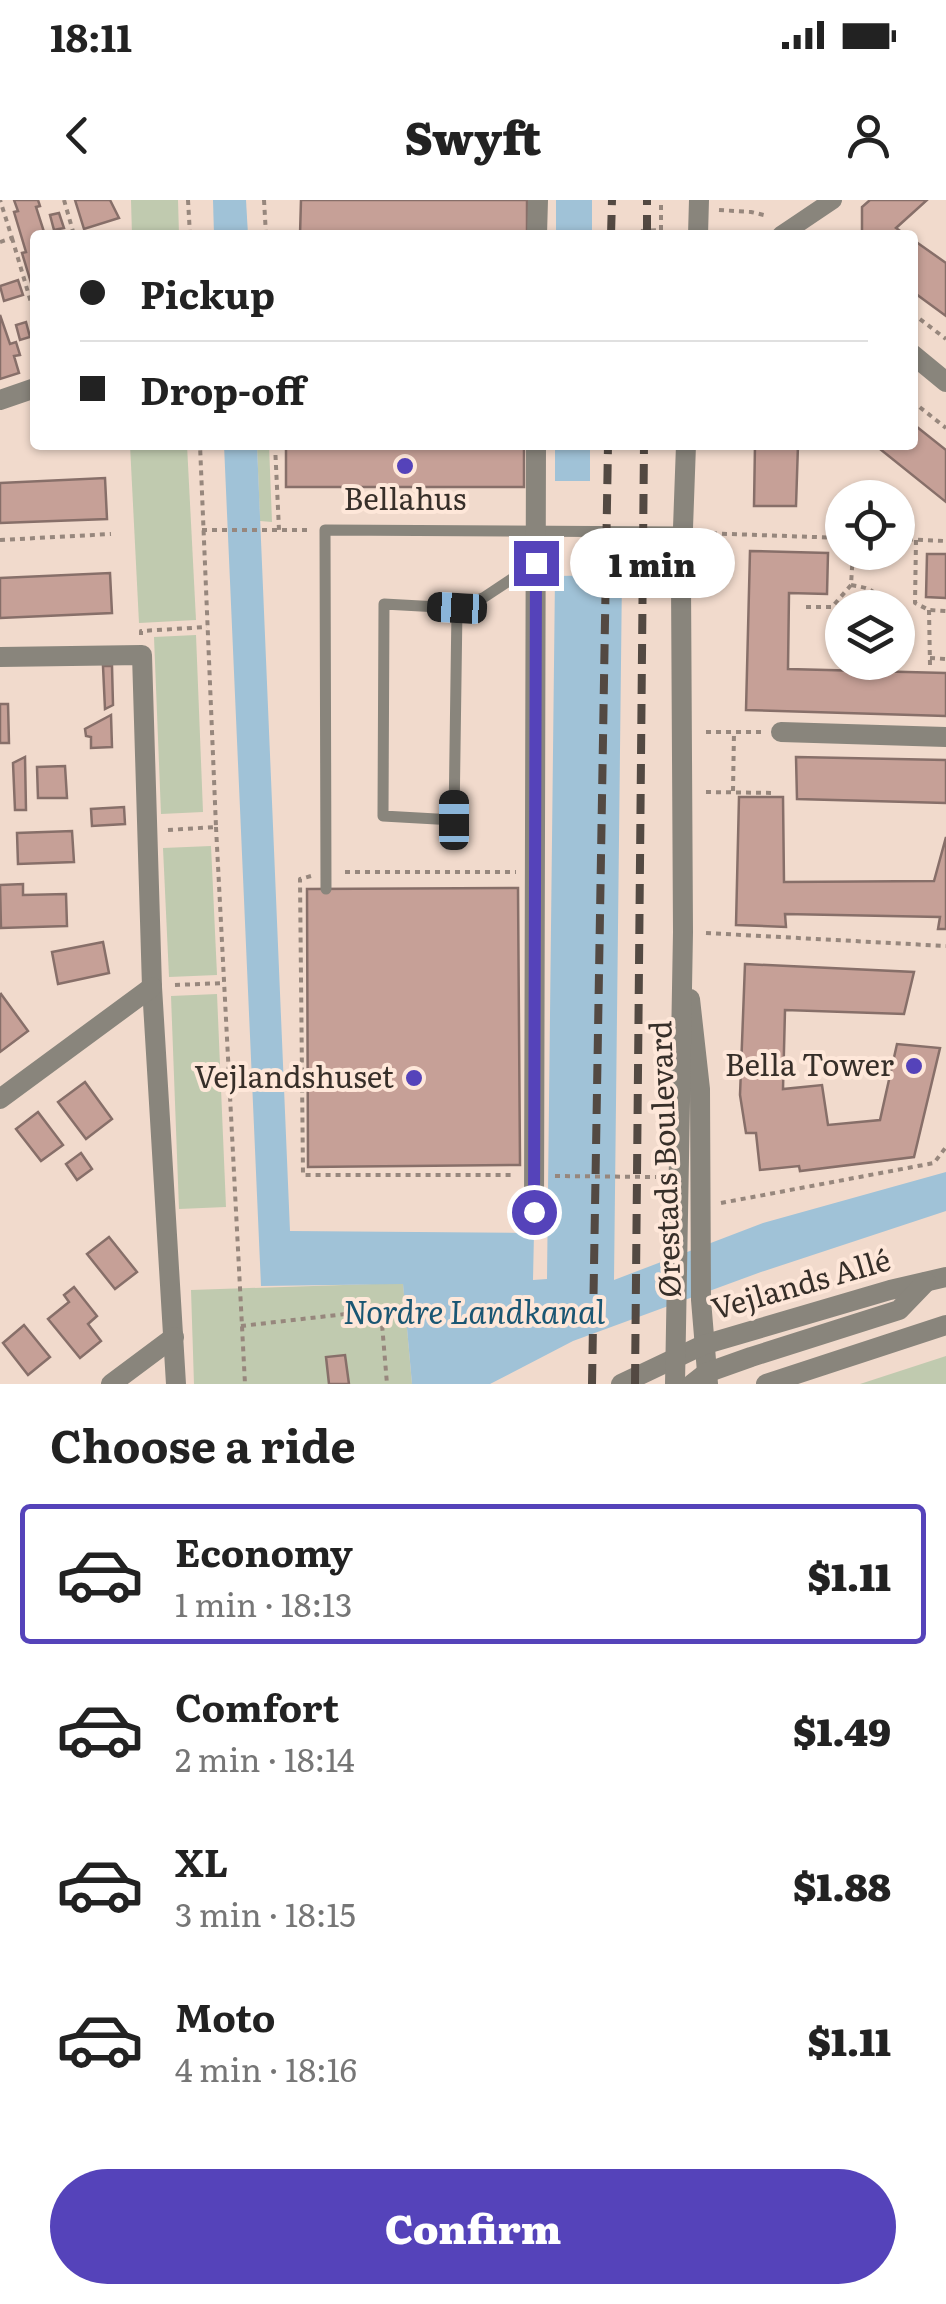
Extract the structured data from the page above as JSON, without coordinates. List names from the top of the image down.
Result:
{
  "streets": {
    "street": ["Ørestads Boulevard", "Vejlands Allé"]
  },
  "crossings": [
    ["Ørestads Boulevard", "Vejlands Allé"]
  ],
  "water": ["Nordre Landkanal"],
  "places": ["Bellahus", "Bella Tower", "Vejlandshuset"],
  "page": {
    "status": "18:11",
    "header": "Swyft",
    "banner": ["Pickup", "Drop-off"],
    "bubble": "1 min",
    "heading": "Choose a ride",
    "list": [
      {
        "name": "Economy",
        "note": "1 min · 18:13",
        "value": "$1.11"
      },
      {
        "name": "Comfort",
        "note": "2 min · 18:14",
        "value": "$1.49"
      },
      {
        "name": "XL",
        "note": "3 min · 18:15",
        "value": "$1.88"
      },
      {
        "name": "Moto",
        "note": "4 min · 18:16",
        "value": "$1.11"
      }
    ],
    "buttons": "Confirm"
  }
}
